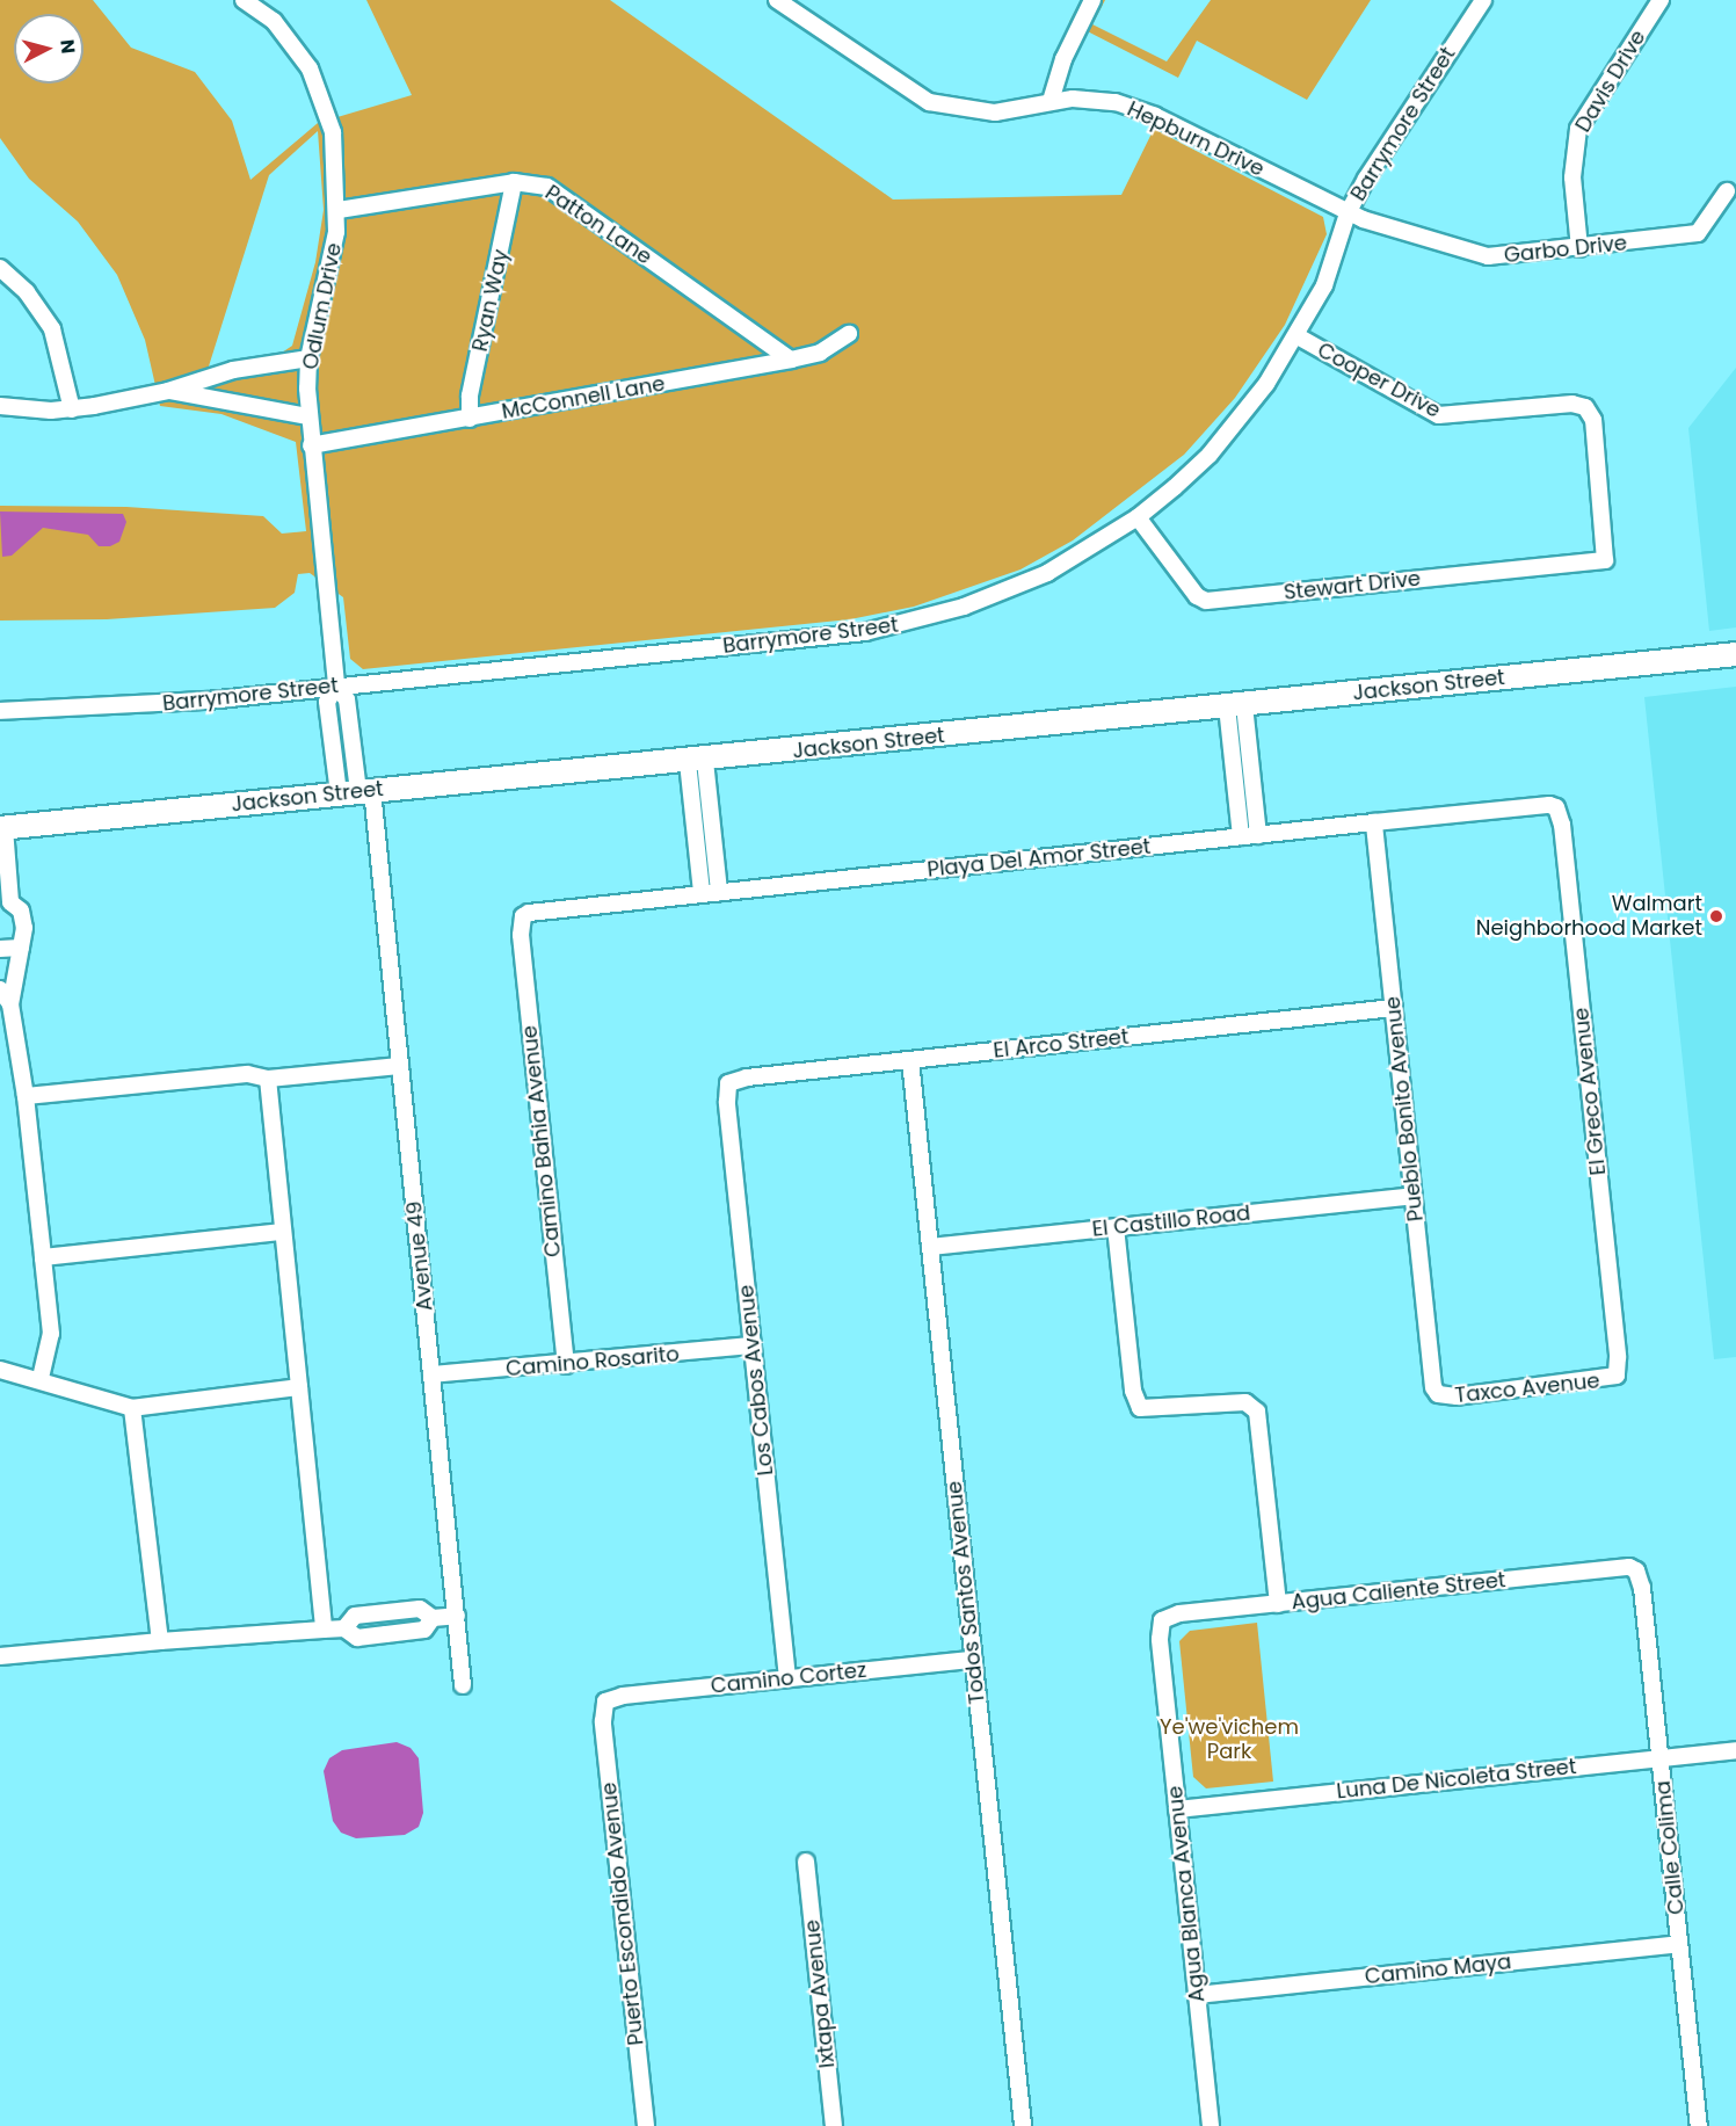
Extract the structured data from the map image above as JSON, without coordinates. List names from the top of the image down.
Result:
{
  "streets": {
    "main road": ["Jackson Street"],
    "street": [
      "Davis Drive",
      "Barrymore Street",
      "Hepburn Drive",
      "Patton Lane",
      "Garbo Drive",
      "Ryan Way",
      "Odlum Drive",
      "Cooper Drive",
      "McConnell Lane",
      "Stewart Drive",
      "Playa Del Amor Street",
      "El Arco Street",
      "El Greco Avenue",
      "Pueblo Bonito Avenue",
      "Camino Bahia Avenue",
      "El Castillo Road",
      "Avenue 49",
      "Camino Rosarito",
      "Los Cabos Avenue",
      "Taxco Avenue",
      "Agua Caliente Street",
      "Todos Santos Avenue",
      "Camino Cortez",
      "Luna De Nicoleta Street",
      "Calle Colima",
      "Agua Blanca Avenue",
      "Puerto Escondido Avenue",
      "Camino Maya",
      "Ixtapa Avenue"
    ]
  },
  "crossings": [
    ["Davis Drive", "Garbo Drive"],
    ["Barrymore Street", "Hepburn Drive"],
    ["Barrymore Street", "Garbo Drive"],
    ["Barrymore Street", "Odlum Drive"],
    ["Barrymore Street", "Cooper Drive"],
    ["Barrymore Street", "Stewart Drive"],
    ["Hepburn Drive", "Garbo Drive"],
    ["Patton Lane", "Ryan Way"],
    ["Patton Lane", "Odlum Drive"],
    ["Patton Lane", "McConnell Lane"],
    ["Ryan Way", "McConnell Lane"],
    ["Odlum Drive", "McConnell Lane"],
    ["Odlum Drive", "Jackson Street"],
    ["Odlum Drive", "Avenue 49"],
    ["Cooper Drive", "Stewart Drive"],
    ["Jackson Street", "Avenue 49"],
    ["Playa Del Amor Street", "El Greco Avenue"],
    ["Playa Del Amor Street", "Pueblo Bonito Avenue"],
    ["Playa Del Amor Street", "Camino Bahia Avenue"],
    ["El Arco Street", "Pueblo Bonito Avenue"],
    ["El Arco Street", "Los Cabos Avenue"],
    ["El Arco Street", "Todos Santos Avenue"],
    ["El Greco Avenue", "Taxco Avenue"],
    ["Pueblo Bonito Avenue", "El Castillo Road"],
    ["Pueblo Bonito Avenue", "Taxco Avenue"],
    ["Camino Bahia Avenue", "Camino Rosarito"],
    ["El Castillo Road", "Todos Santos Avenue"],
    ["Avenue 49", "Camino Rosarito"],
    ["Camino Rosarito", "Los Cabos Avenue"],
    ["Los Cabos Avenue", "Camino Cortez"],
    ["Agua Caliente Street", "Calle Colima"],
    ["Agua Caliente Street", "Agua Blanca Avenue"],
    ["Todos Santos Avenue", "Camino Cortez"],
    ["Camino Cortez", "Puerto Escondido Avenue"],
    ["Luna De Nicoleta Street", "Calle Colima"],
    ["Luna De Nicoleta Street", "Agua Blanca Avenue"],
    ["Calle Colima", "Camino Maya"],
    ["Agua Blanca Avenue", "Camino Maya"]
  ],
  "parks": ["Ye'we'vichem Park"],
  "places": ["Walmart Neighborhood Market"],
  "north": "right"
}
